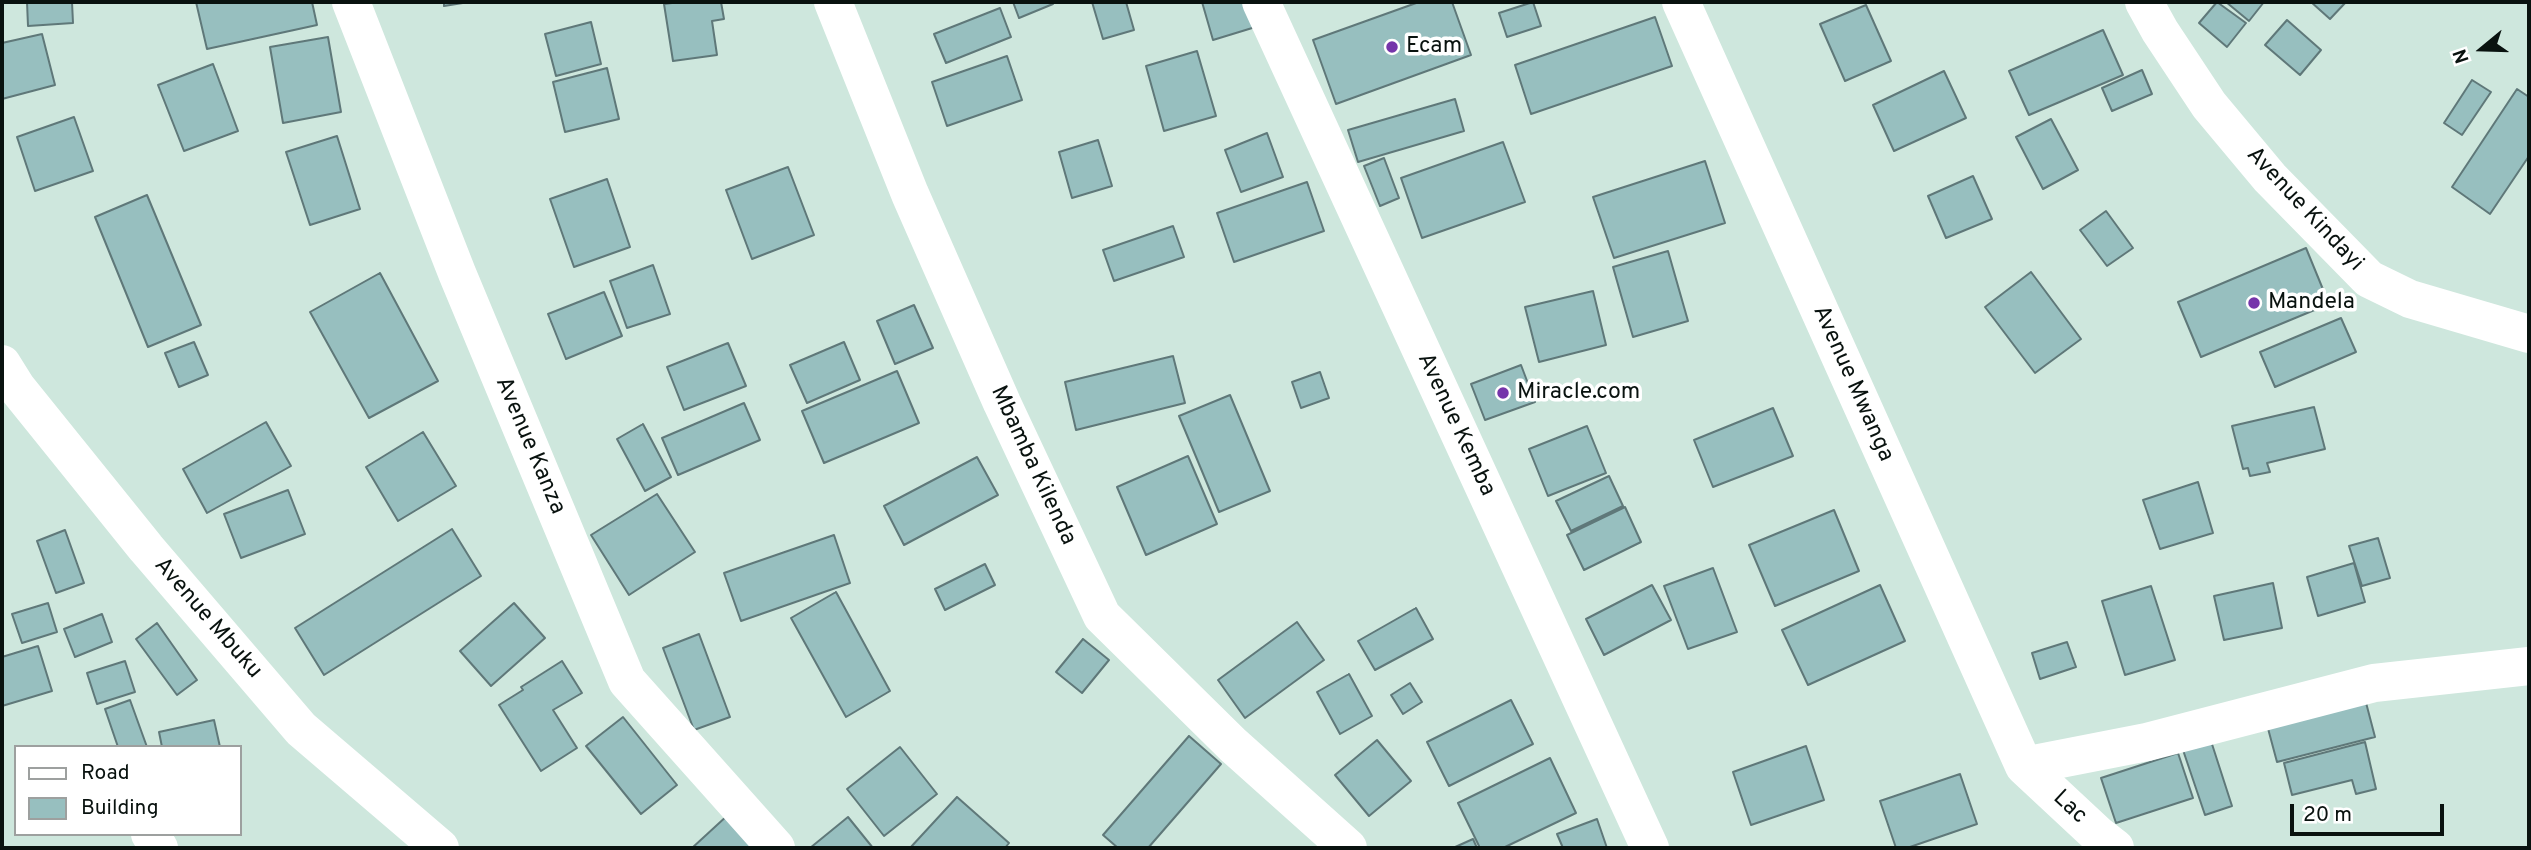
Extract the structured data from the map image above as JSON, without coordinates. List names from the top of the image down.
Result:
{
  "streets": {
    "street": [
      "Avenue Kindayi",
      "Avenue Mwanga",
      "Avenue Kemba",
      "Avenue Kanza",
      "Mbamba Kilenda",
      "Avenue Mbuku",
      "Lac"
    ]
  },
  "crossings": [
    ["Avenue Mwanga", "Lac"]
  ],
  "places": ["Ecam", "Mandela", "Miracle.com"],
  "legend": ["Road", "Building"],
  "scale_bar": "20 m",
  "north": "left"
}
